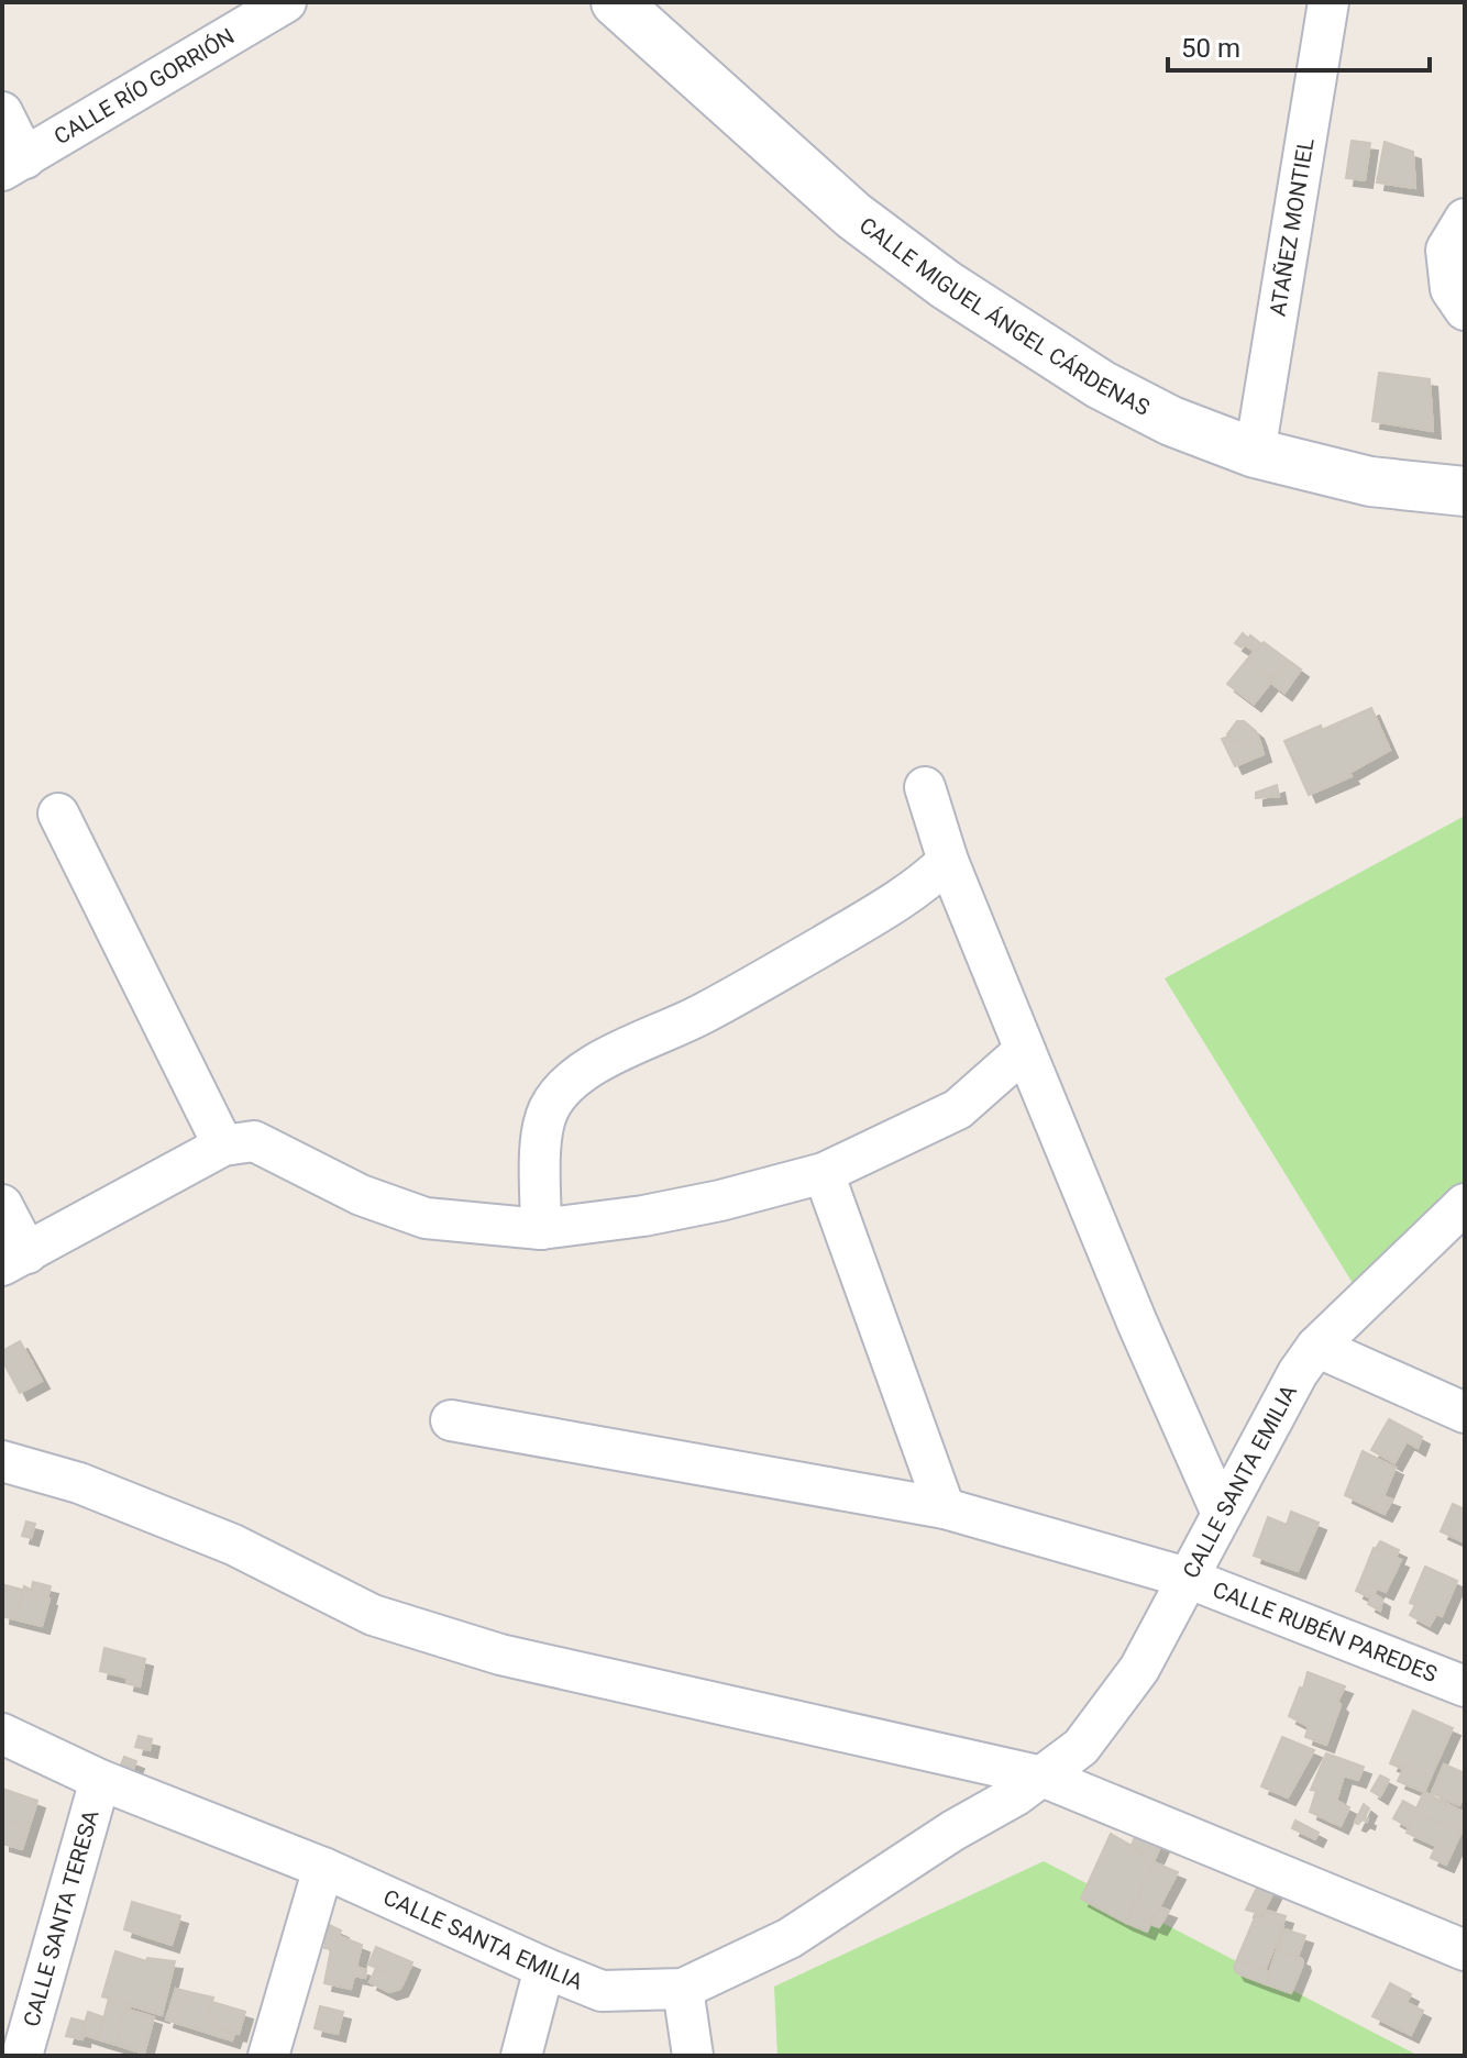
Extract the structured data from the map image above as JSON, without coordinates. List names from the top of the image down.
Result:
{
  "streets": {
    "street": [
      "CALLE RÍO GORRIÓN",
      "ATAÑEZ MONTIEL",
      "CALLE MIGUEL ÁNGEL CÁRDENAS",
      "CALLE SANTA EMILIA",
      "CALLE RUBÉN PAREDES",
      "CALLE SANTA TERESA"
    ]
  },
  "crossings": [
    ["ATAÑEZ MONTIEL", "CALLE MIGUEL ÁNGEL CÁRDENAS"],
    ["CALLE SANTA EMILIA", "CALLE RUBÉN PAREDES"],
    ["CALLE SANTA EMILIA", "CALLE SANTA TERESA"]
  ],
  "scale_bar": "50 m"
}
